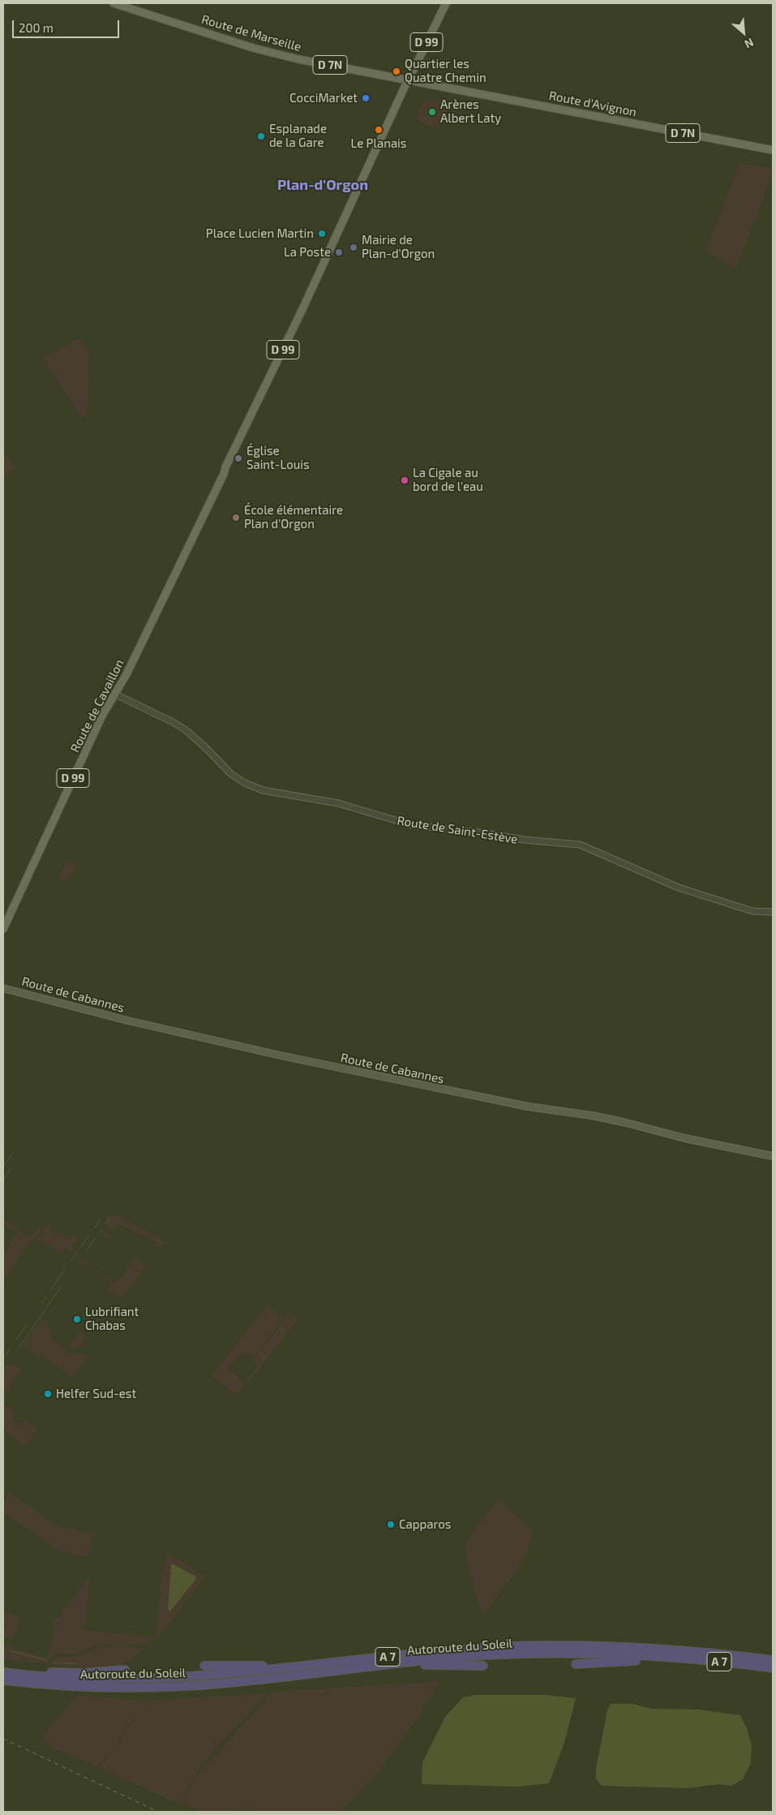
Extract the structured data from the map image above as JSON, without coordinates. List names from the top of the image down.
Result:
{
  "streets": {
    "highway": ["Autoroute du Soleil", "A 7"],
    "main road": [
      "Route de Marseille",
      "D 99",
      "D 7N",
      "Route d'Avignon",
      "Route de Cavaillon",
      "Route de Cabannes"
    ],
    "street": ["Route de Saint-Estève"]
  },
  "crossings": [
    ["Route de Marseille", "D 99"],
    ["Route de Marseille", "Route d'Avignon"],
    ["Route de Marseille", "Route de Cavaillon"],
    ["D 99", "Route d'Avignon"],
    ["D 99", "Route de Cavaillon"],
    ["Route d'Avignon", "Route de Cavaillon"],
    ["Route de Cavaillon", "Route de Saint-Estève"]
  ],
  "districts": ["Plan-d'Orgon"],
  "places": [
    "Quartier les Quatre Chemin",
    "CocciMarket",
    "Arènes Albert Laty",
    "Le Planais",
    "Esplanade de la Gare",
    "Place Lucien Martin",
    "Mairie de Plan-d'Orgon",
    "La Poste",
    "Église Saint-Louis",
    "La Cigale au bord de l'eau",
    "École élémentaire Plan d'Orgon",
    "Lubrifiant Chabas",
    "Helfer Sud-est",
    "Capparos"
  ],
  "scale_bar": "200 m",
  "north": "bottom right"
}
